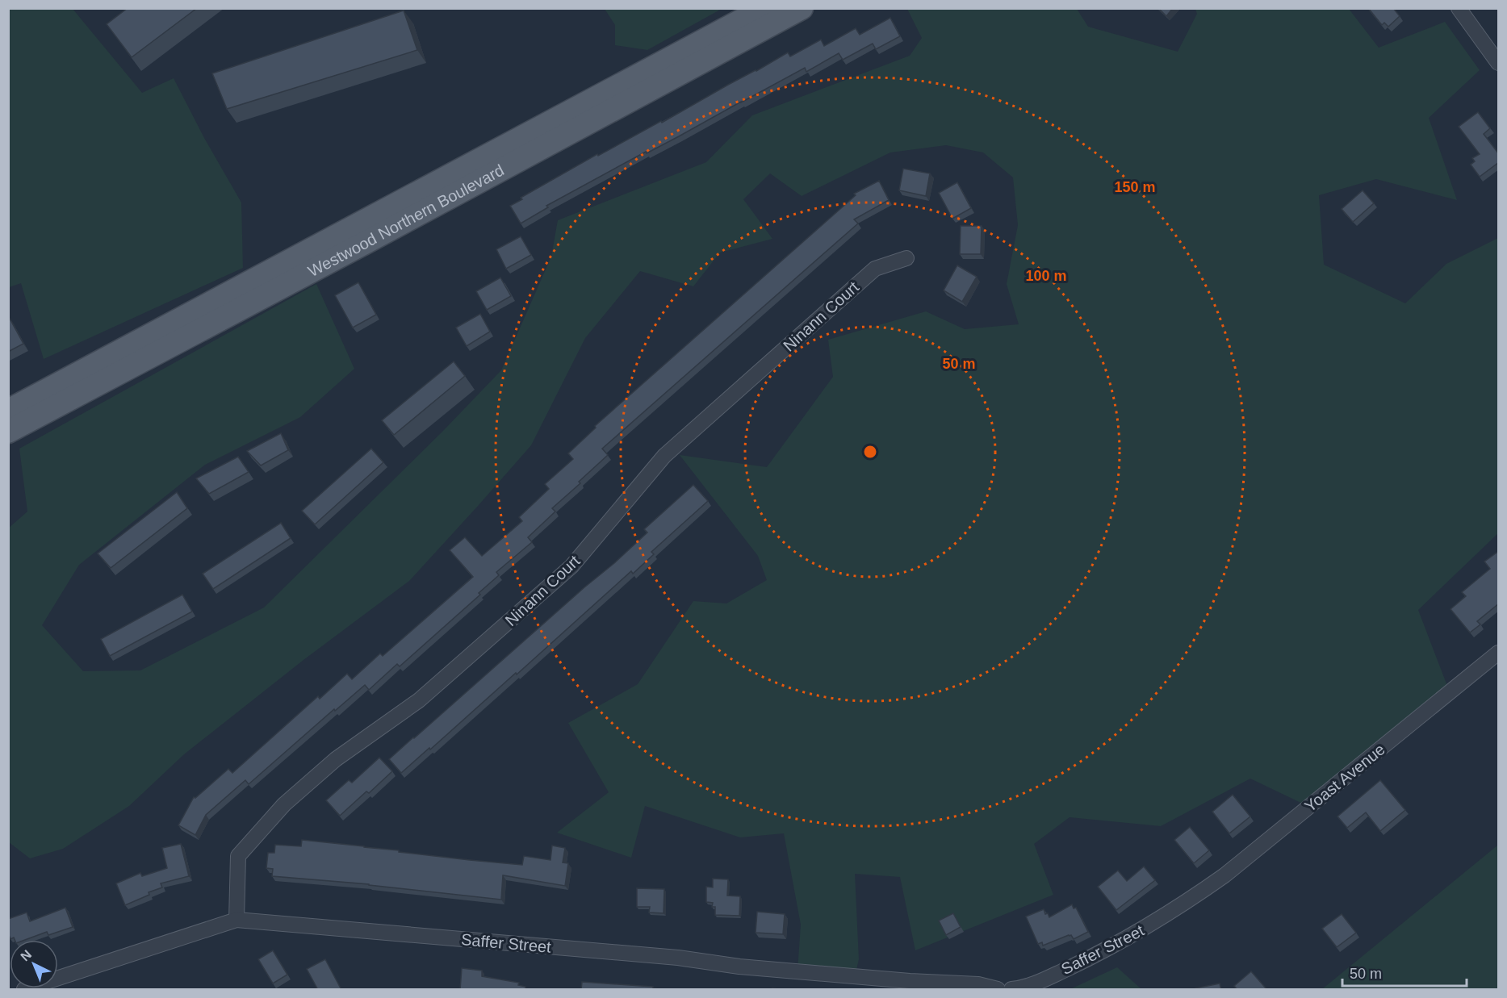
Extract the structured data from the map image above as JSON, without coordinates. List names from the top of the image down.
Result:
{
  "streets": {
    "main road": ["Westwood Northern Boulevard"],
    "street": ["Ninann Court", "Yoast Avenue", "Saffer Street"]
  },
  "crossings": [
    ["Ninann Court", "Saffer Street"],
    ["Yoast Avenue", "Saffer Street"]
  ],
  "scale_bar": "50 m",
  "north": "top left",
  "rings": ["150 m", "100 m", "50 m"]
}
